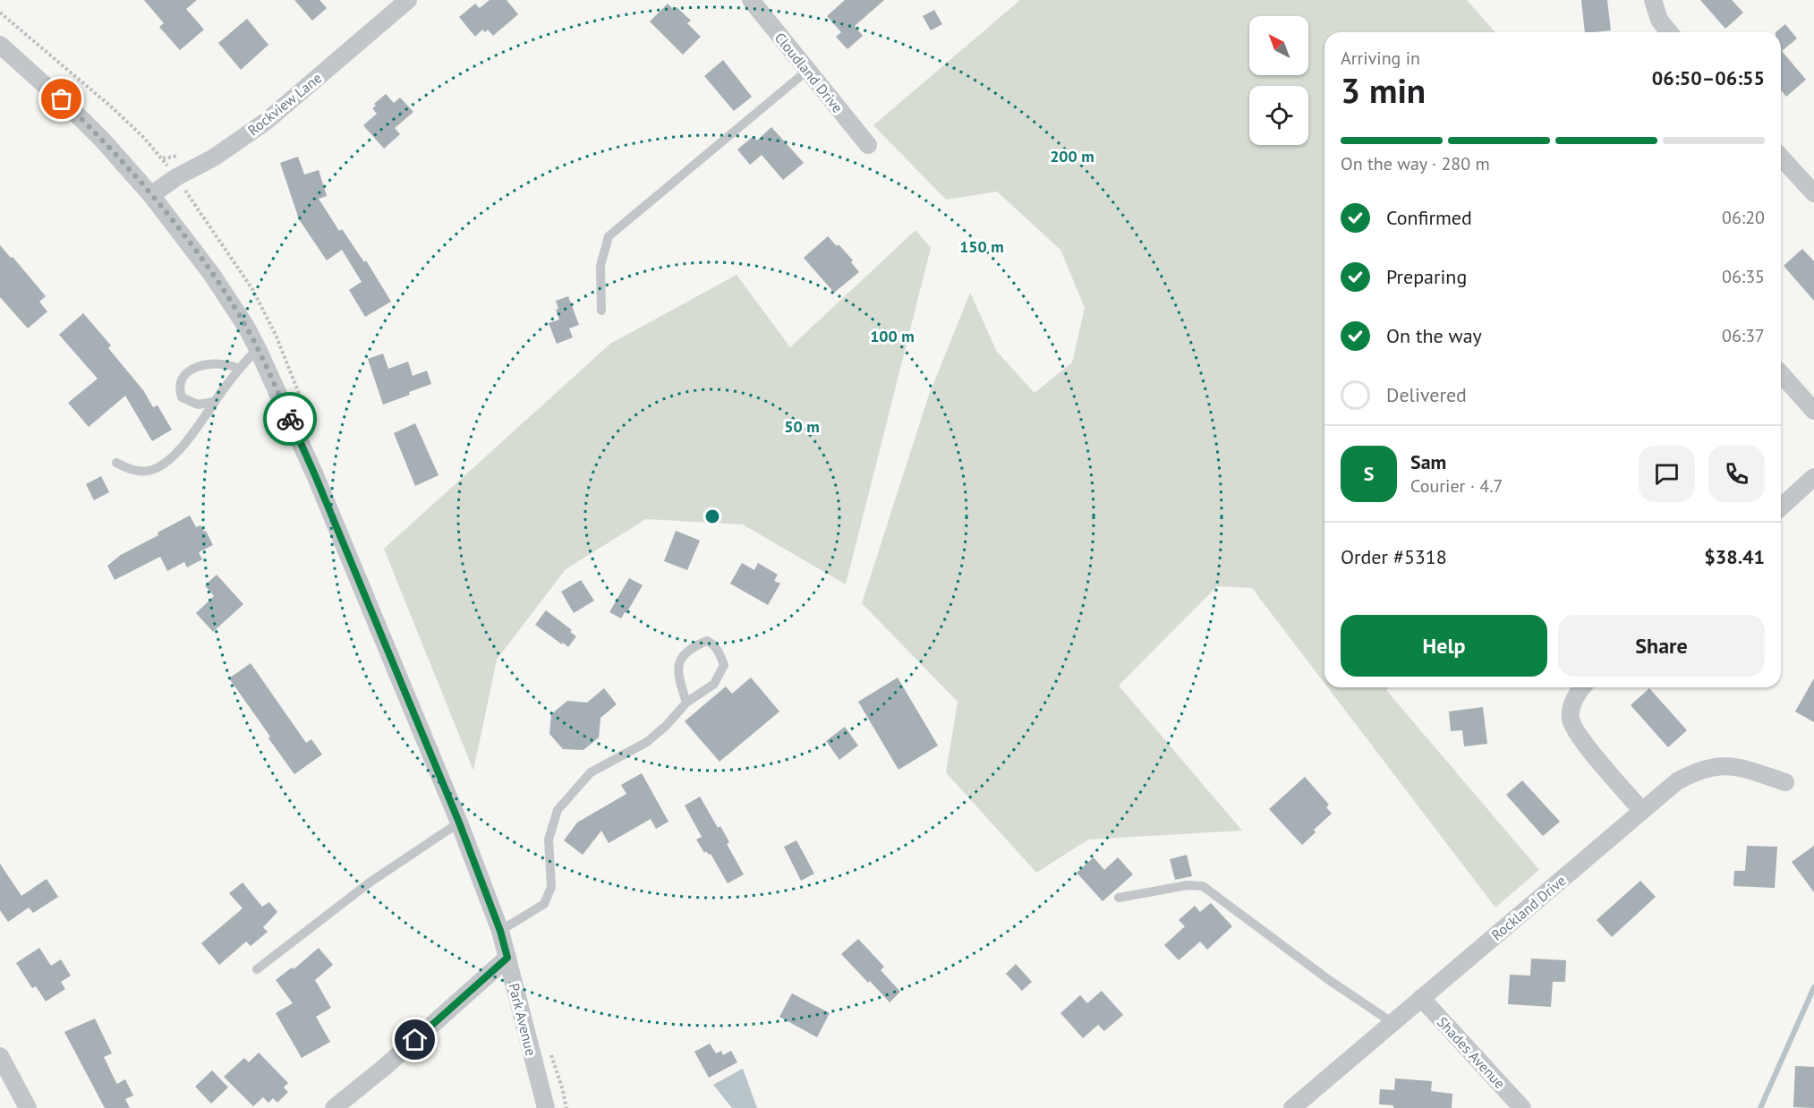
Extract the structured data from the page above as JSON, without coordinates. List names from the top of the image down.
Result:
{
  "streets": {
    "street": [
      "Cloudland Drive",
      "Rockview Lane",
      "Rockland Drive",
      "Park Avenue",
      "Shades Avenue"
    ]
  },
  "crossings": [
    ["Rockview Lane", "Park Avenue"],
    ["Rockland Drive", "Shades Avenue"]
  ],
  "north": "top left",
  "page": {
    "heading": ["3 min", "Arriving in", "06:50–06:55"],
    "panel": [
      "Sam",
      "Courier · 4.7",
      "Order #5318",
      "$38.41"
    ],
    "bar": "On the way · 280 m",
    "list": [
      ["Confirmed", "06:20"],
      ["Preparing", "06:35"],
      ["On the way", "06:37"],
      "Delivered"
    ],
    "round": "S",
    "buttons": ["Help", "Share"]
  },
  "rings": [
    "200 m",
    "150 m",
    "100 m",
    "50 m"
  ]
}
